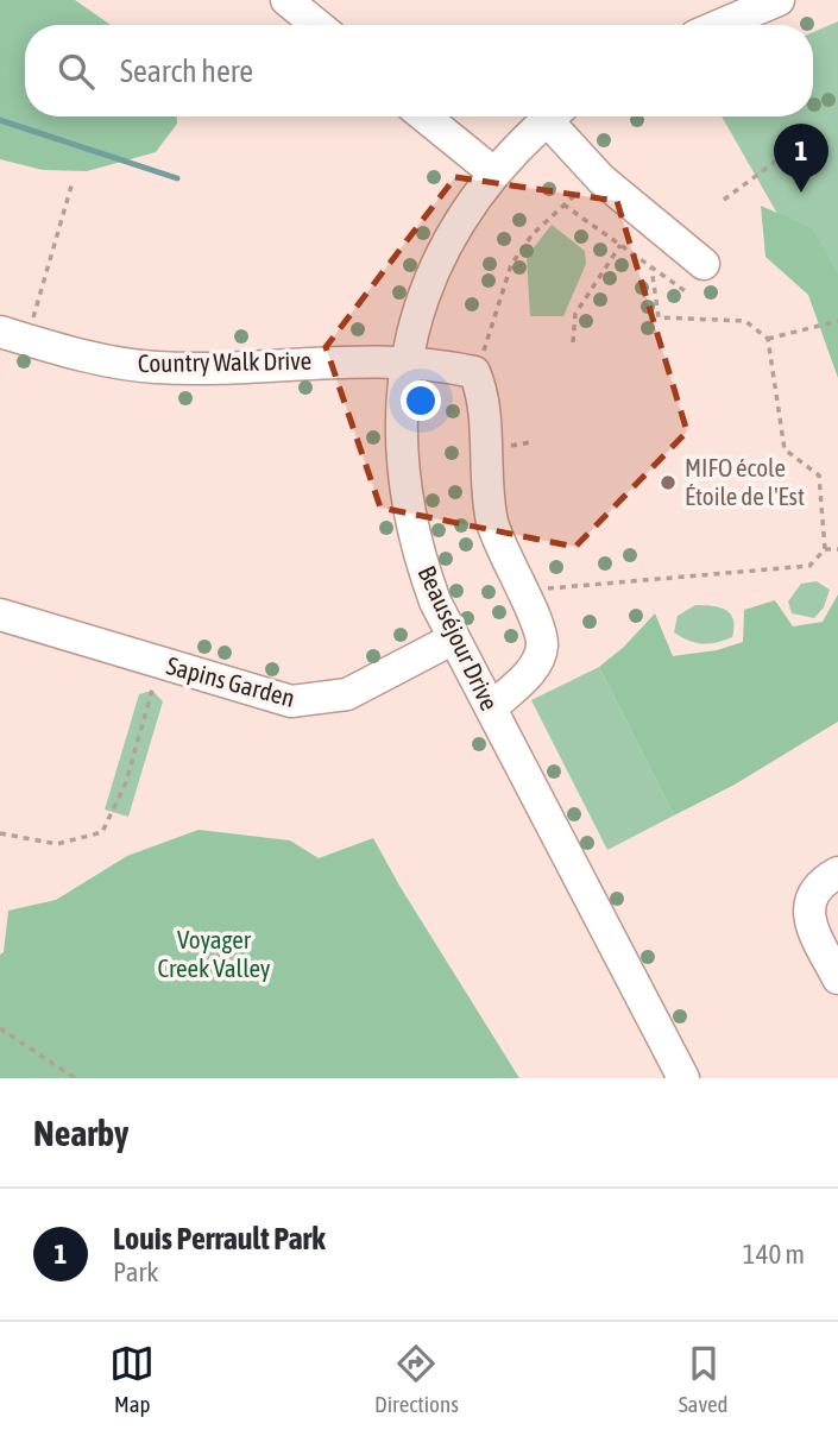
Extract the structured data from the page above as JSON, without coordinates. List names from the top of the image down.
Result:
{
  "streets": {
    "street": ["Country Walk Drive", "Beauséjour Drive", "Sapins Garden"]
  },
  "crossings": [
    ["Country Walk Drive", "Beauséjour Drive"],
    ["Beauséjour Drive", "Sapins Garden"]
  ],
  "parks": ["Voyager Creek Valley"],
  "places": ["MIFO école Étoile de l'Est"],
  "page": {
    "search": "Search here",
    "pins": "1",
    "heading": "Nearby",
    "list": [
      {
        "mark": "1",
        "name": "Louis Perrault Park",
        "note": "Park",
        "value": "140 m"
      }
    ],
    "nav": ["Map", "Directions", "Saved"]
  }
}
